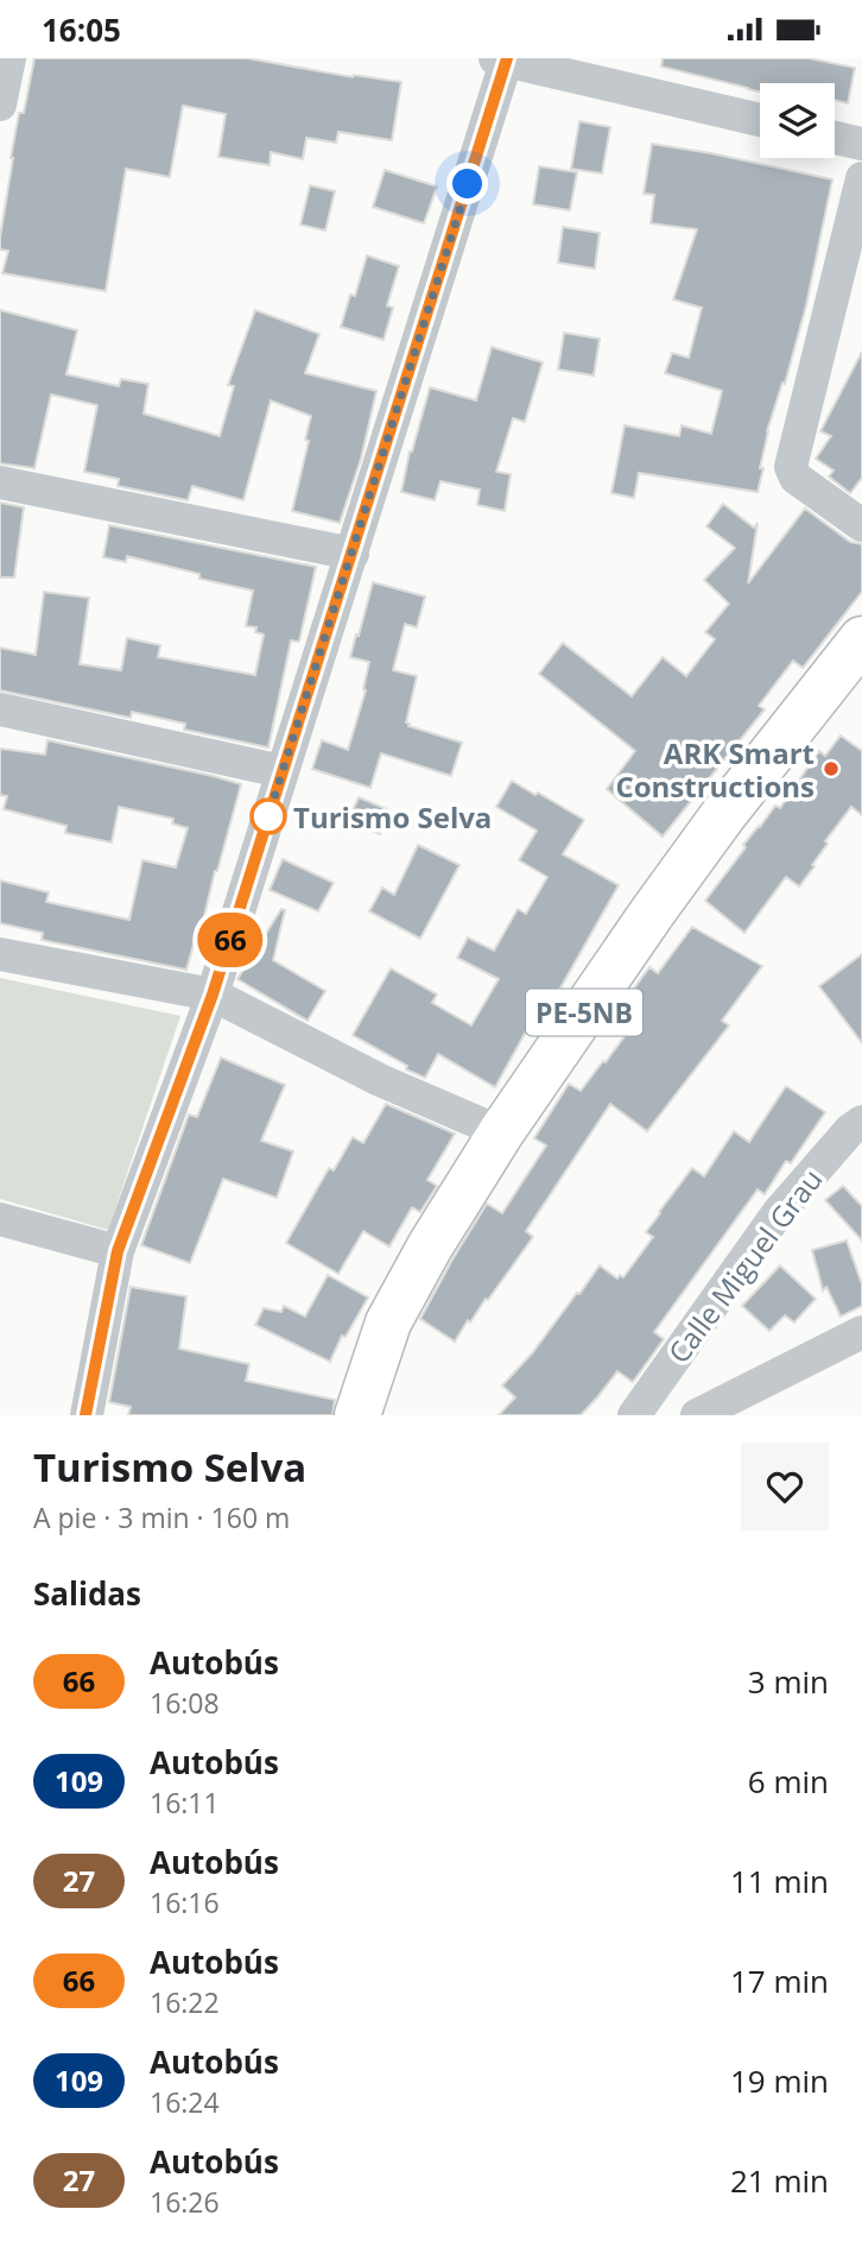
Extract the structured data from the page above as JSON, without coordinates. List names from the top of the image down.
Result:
{
  "streets": {
    "highway": ["PE-5NB"],
    "street": ["Calle Miguel Grau"]
  },
  "places": ["ARK Smart Constructions", "Turismo Selva"],
  "lines": ["bus line 66"],
  "page": {
    "status": "16:05",
    "on_map": "66",
    "heading": [
      ["Turismo Selva", "A pie · 3 min · 160 m"],
      "Salidas"
    ],
    "list": [
      {
        "mark": "66",
        "name": "Autobús",
        "note": "16:08",
        "value": "3 min"
      },
      {
        "mark": "109",
        "name": "Autobús",
        "note": "16:11",
        "value": "6 min"
      },
      {
        "mark": "27",
        "name": "Autobús",
        "note": "16:16",
        "value": "11 min"
      },
      {
        "mark": "66",
        "name": "Autobús",
        "note": "16:22",
        "value": "17 min"
      },
      {
        "mark": "109",
        "name": "Autobús",
        "note": "16:24",
        "value": "19 min"
      },
      {
        "mark": "27",
        "name": "Autobús",
        "note": "16:26",
        "value": "21 min"
      }
    ]
  }
}
